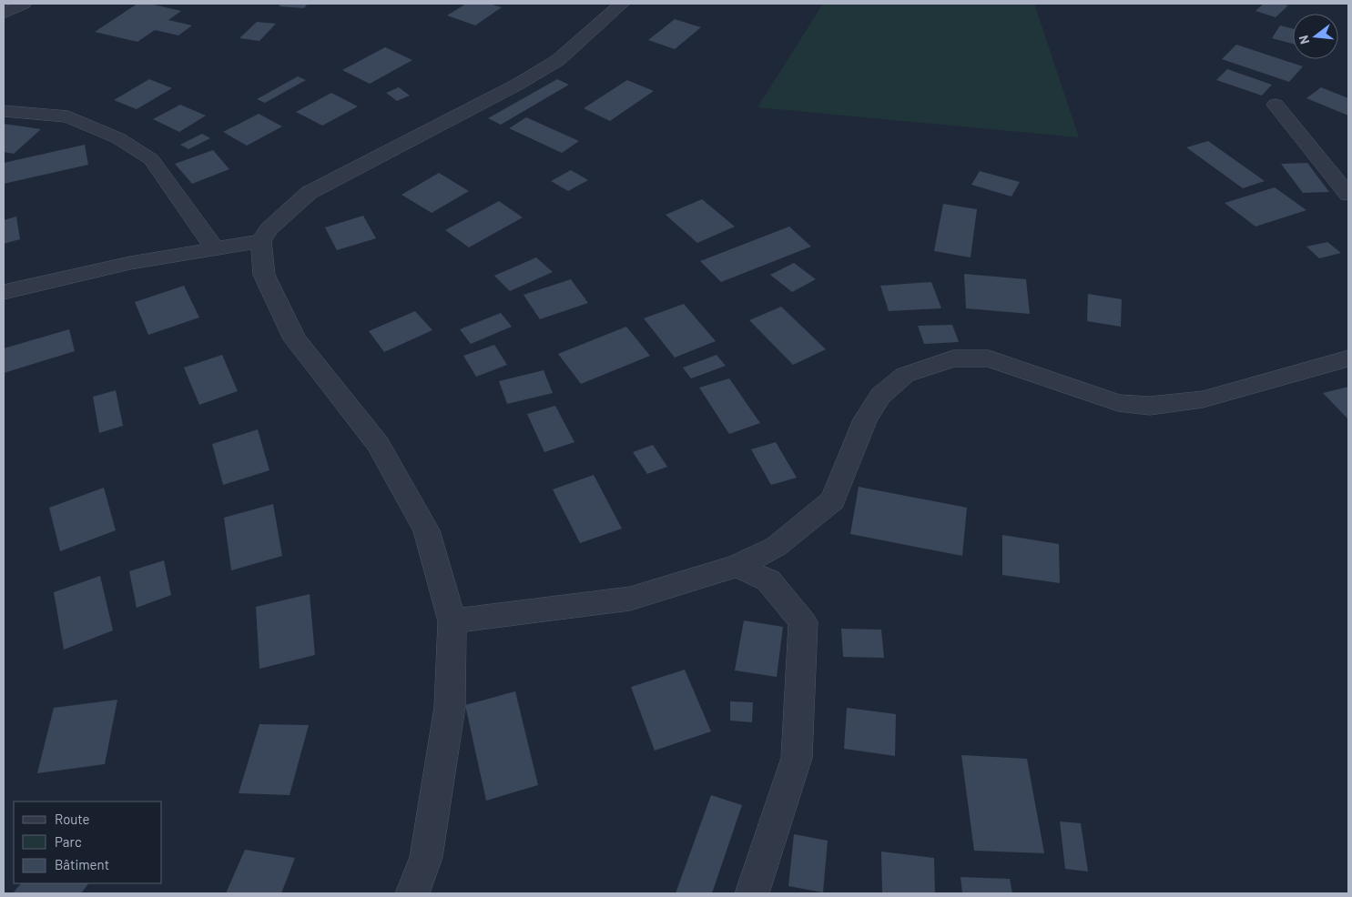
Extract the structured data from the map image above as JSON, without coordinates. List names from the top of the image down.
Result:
{
  "legend": ["Route", "Parc", "Bâtiment"],
  "north": "left"
}
